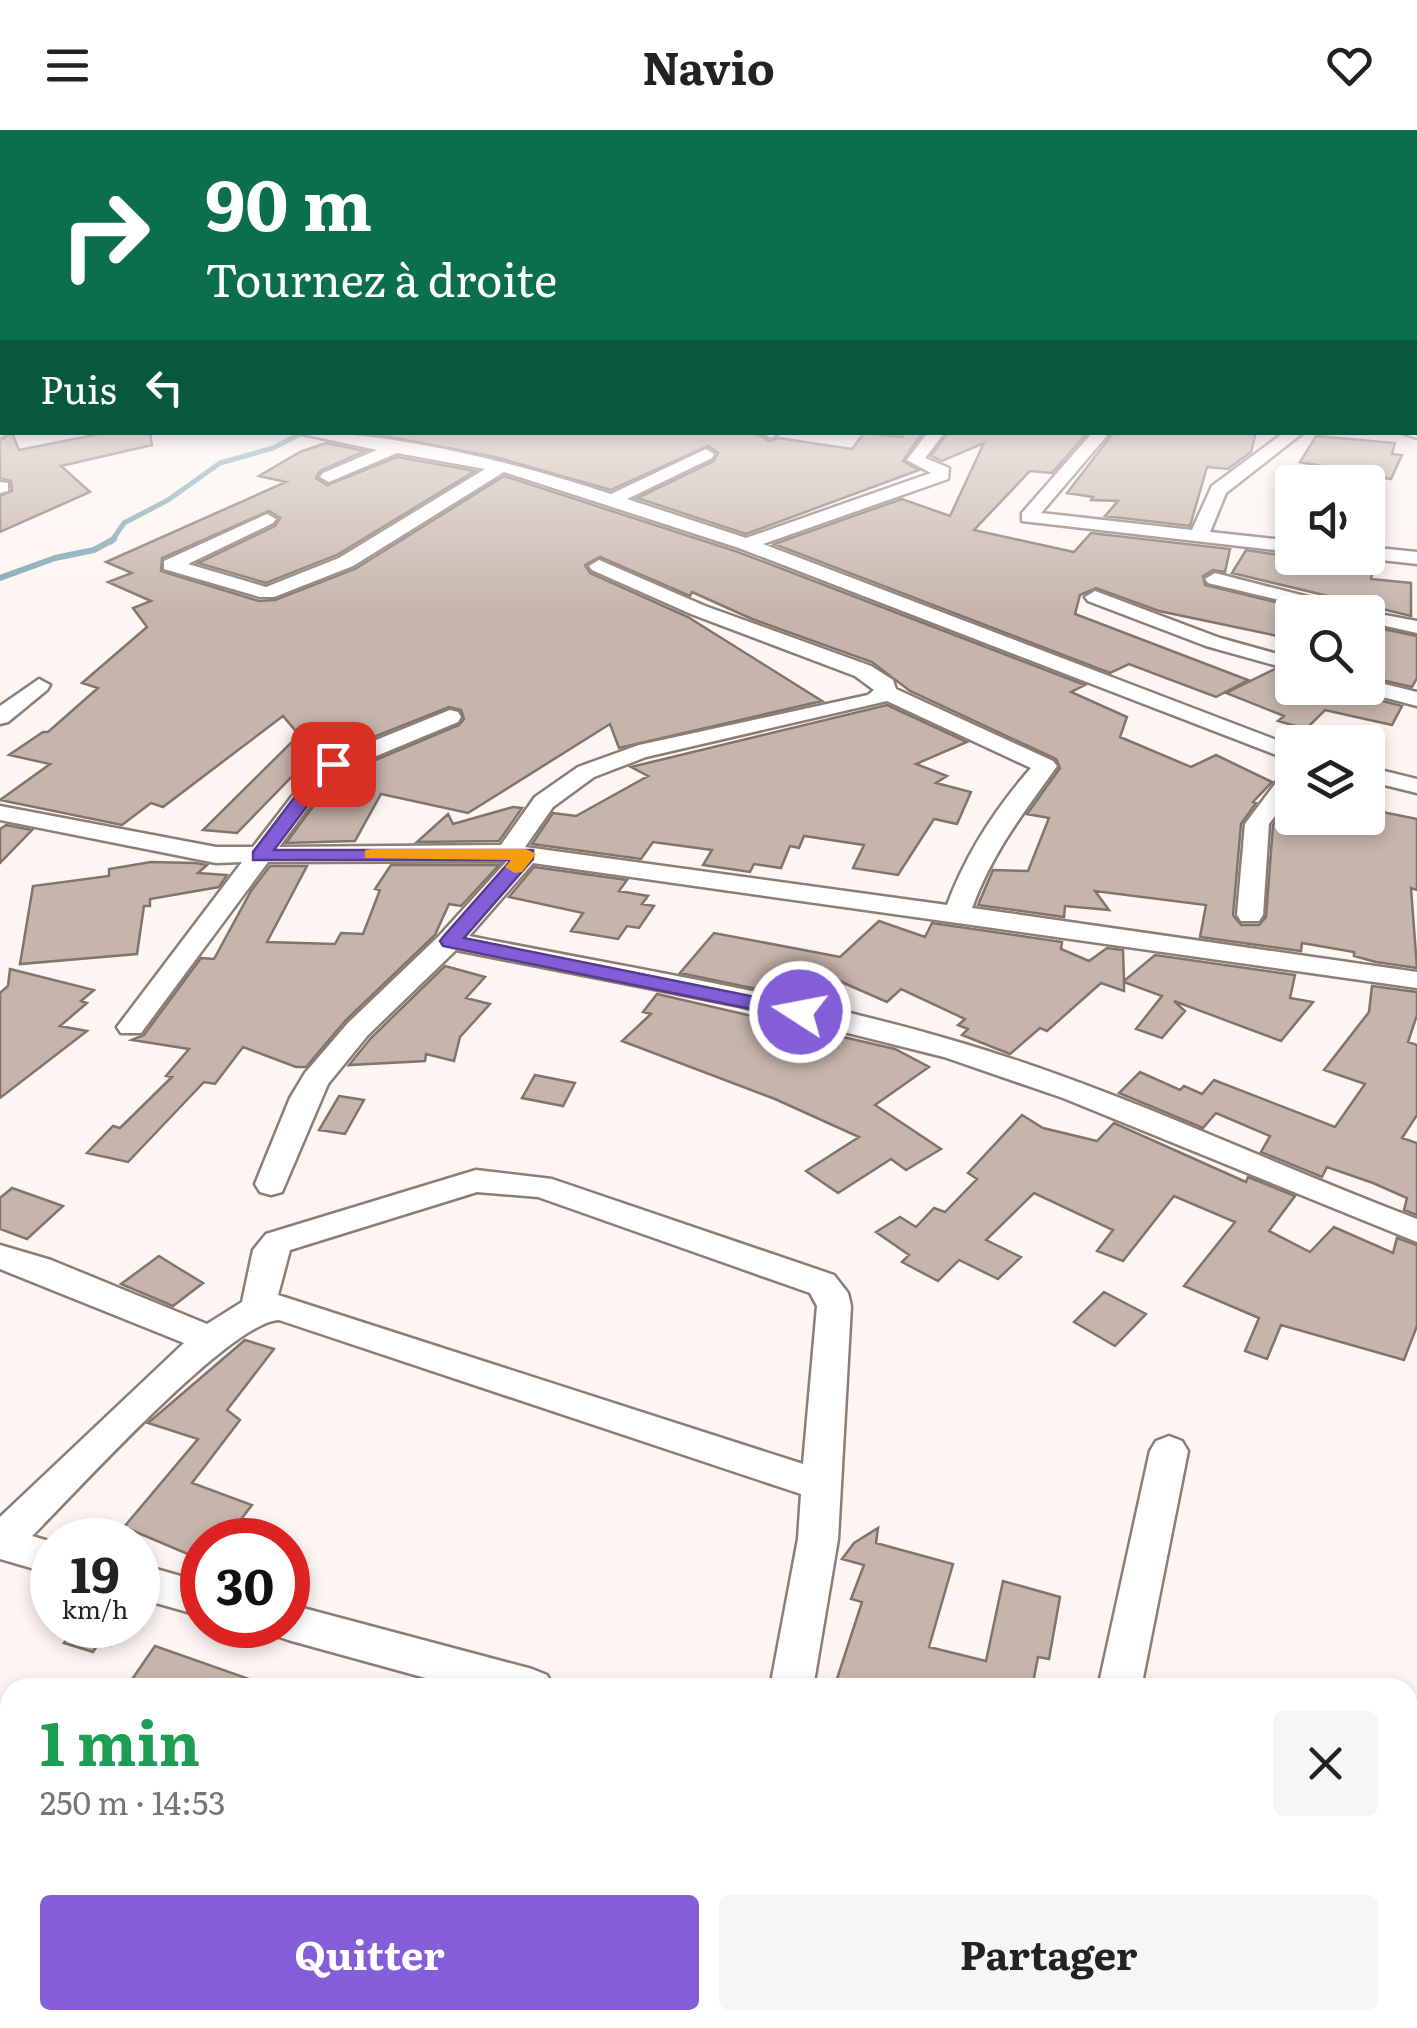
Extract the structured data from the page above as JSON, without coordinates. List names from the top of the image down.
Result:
{
  "page": {
    "header": "Navio",
    "turn": ["90 m", "Tournez à droite"],
    "then": "Puis",
    "speed": "19 km/h",
    "limit": "30",
    "heading": ["1 min", "250 m · 14:53"],
    "buttons": ["Quitter", "Partager"]
  }
}
